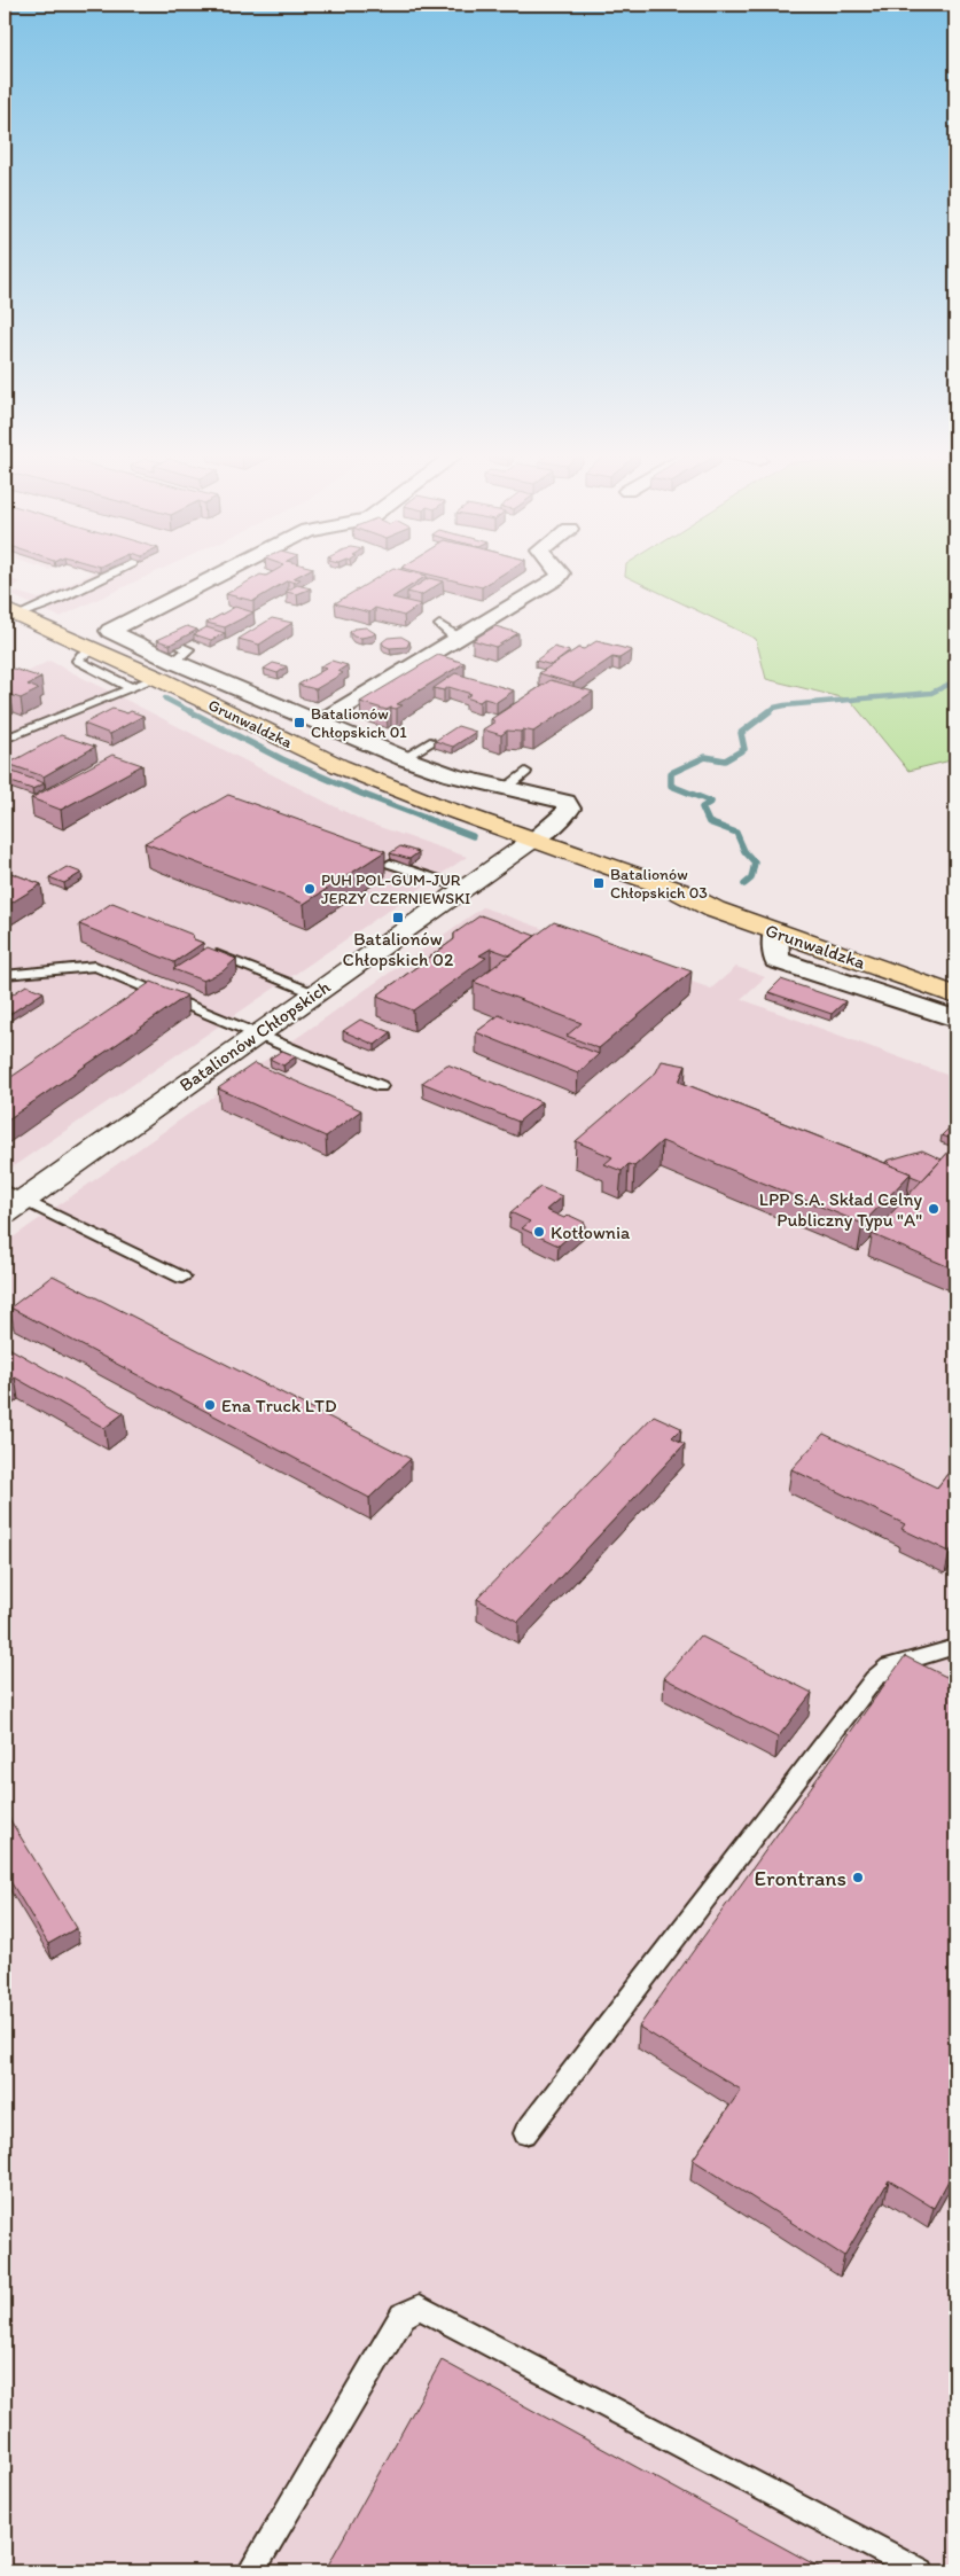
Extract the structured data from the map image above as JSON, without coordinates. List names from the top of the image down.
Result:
{
  "streets": {
    "main road": ["Grunwaldzka"],
    "street": ["Batalionów Chłopskich"]
  },
  "crossings": [
    ["Grunwaldzka", "Batalionów Chłopskich"]
  ],
  "places": {
    "transit": ["Batalionów Chłopskich 01", "Batalionów Chłopskich 03", "Batalionów Chłopskich 02"],
    "other": [
      "PUH POL-GUM-JUR JERZY CZERNIEWSKI",
      "LPP S.A. Skład Celny Publiczny Typu \"A\"",
      "Kotłownia",
      "Ena Truck LTD",
      "Erontrans"
    ]
  }
}
